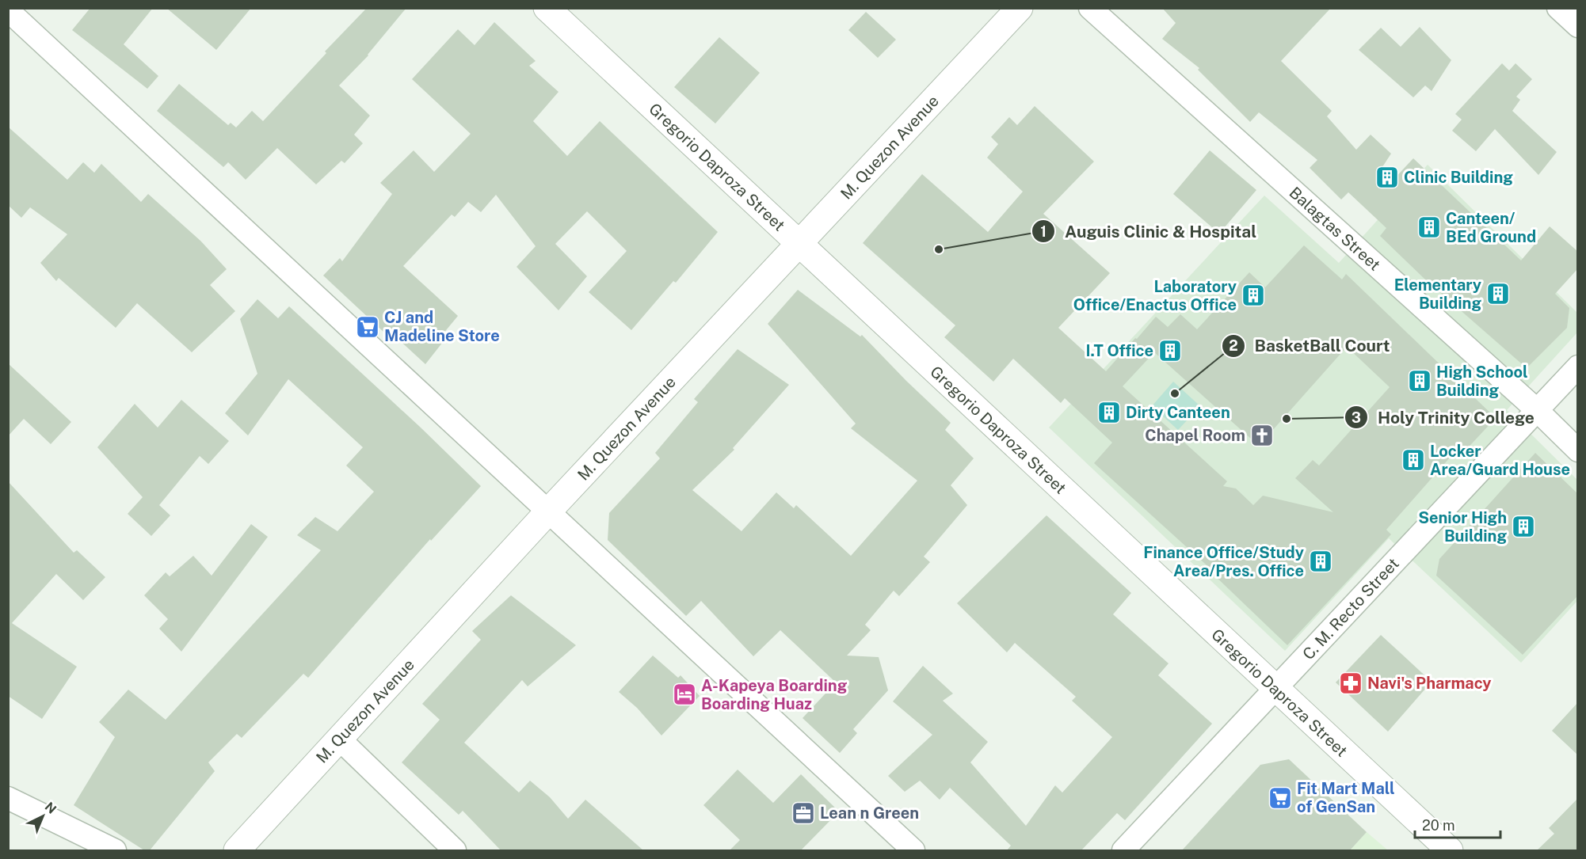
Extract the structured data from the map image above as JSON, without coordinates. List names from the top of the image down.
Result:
{
  "streets": {
    "street": [
      "M. Quezon Avenue",
      "Gregorio Daproza Street",
      "Balagtas Street",
      "C. M. Recto Street"
    ]
  },
  "crossings": [
    ["M. Quezon Avenue", "Gregorio Daproza Street"],
    ["Gregorio Daproza Street", "C. M. Recto Street"],
    ["Balagtas Street", "C. M. Recto Street"]
  ],
  "places": {
    "building": [
      "Clinic Building",
      "Canteen/ BEd Ground",
      "Elementary Building",
      "Laboratory Office/Enactus Office",
      "I.T Office",
      "High School Building",
      "Dirty Canteen",
      "Locker Area/Guard House",
      "Senior High Building",
      "Finance Office/Study Area/Pres. Office"
    ],
    "other": ["Auguis Clinic & Hospital", "BasketBall Court", "Holy Trinity College"],
    "supermarket": ["CJ and Madeline Store", "Fit Mart Mall of GenSan"],
    "church": ["Chapel Room"],
    "pharmacy": ["Navi's Pharmacy"],
    "hotel": ["A-Kapeya Boarding Boarding Huaz"],
    "office": ["Lean n Green"]
  },
  "scale_bar": "20 m",
  "north": "top right"
}
